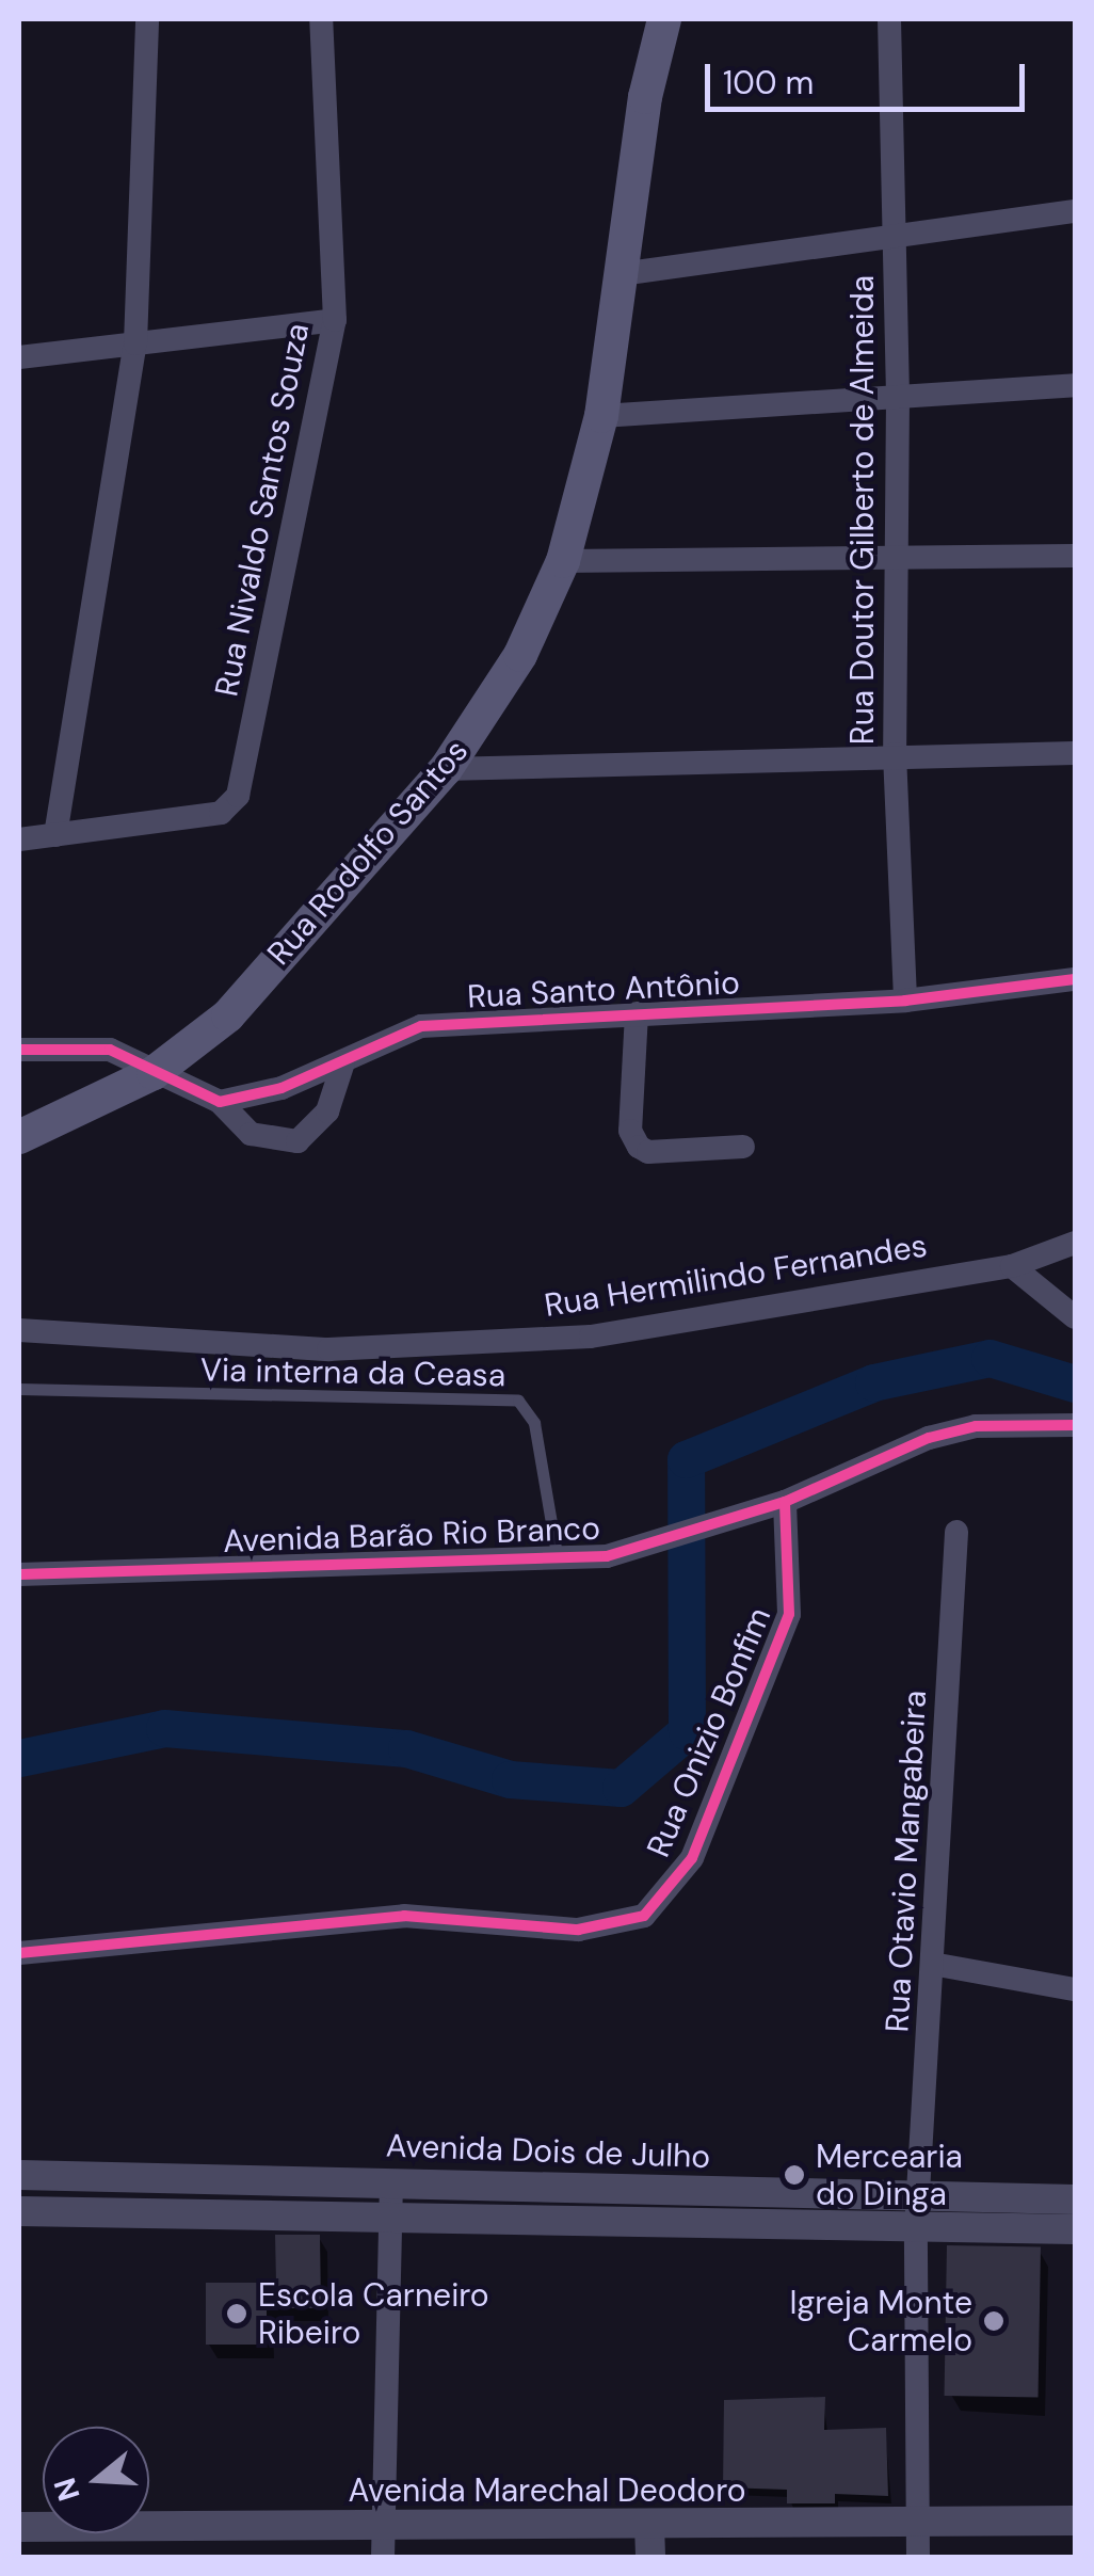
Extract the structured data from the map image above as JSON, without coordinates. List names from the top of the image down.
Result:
{
  "streets": {
    "main road": ["Rua Rodolfo Santos"],
    "street": [
      "Rua Nivaldo Santos Souza",
      "Rua Doutor Gilberto de Almeida",
      "Rua Santo Antônio",
      "Rua Hermilindo Fernandes",
      "Avenida Barão Rio Branco",
      "Rua Onizio Bonfim",
      "Rua Otavio Mangabeira",
      "Avenida Dois de Julho",
      "Avenida Marechal Deodoro"
    ],
    "lane": ["Via interna da Ceasa"]
  },
  "crossings": [
    ["Rua Doutor Gilberto de Almeida", "Rua Santo Antônio"],
    ["Via interna da Ceasa", "Avenida Barão Rio Branco"],
    ["Avenida Barão Rio Branco", "Rua Onizio Bonfim"],
    ["Rua Otavio Mangabeira", "Avenida Dois de Julho"],
    ["Rua Otavio Mangabeira", "Avenida Marechal Deodoro"]
  ],
  "places": ["Mercearia do Dinga", "Escola Carneiro Ribeiro", "Igreja Monte Carmelo"],
  "scale_bar": "100 m",
  "north": "left"
}
